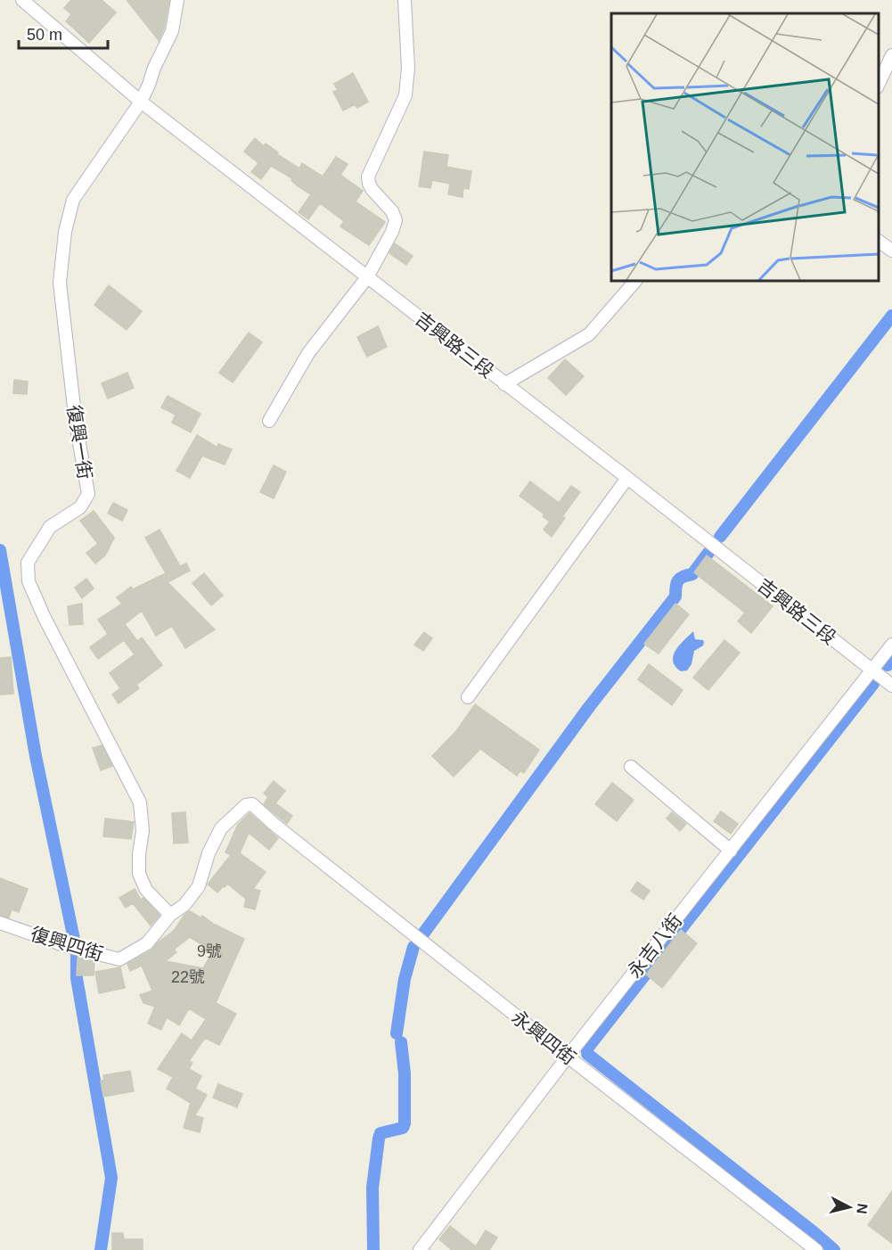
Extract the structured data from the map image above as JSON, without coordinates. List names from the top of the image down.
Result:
{
  "streets": {
    "street": [
      "吉興路三段",
      "復興一街",
      "復興四街",
      "永吉八街",
      "永興四街"
    ]
  },
  "crossings": [
    ["吉興路三段", "復興一街"],
    ["吉興路三段", "永吉八街"],
    ["復興一街", "復興四街"],
    ["復興四街", "永興四街"],
    ["永吉八街", "永興四街"]
  ],
  "house_numbers": ["9號", "22號"],
  "scale_bar": "50 m",
  "north": "right"
}
